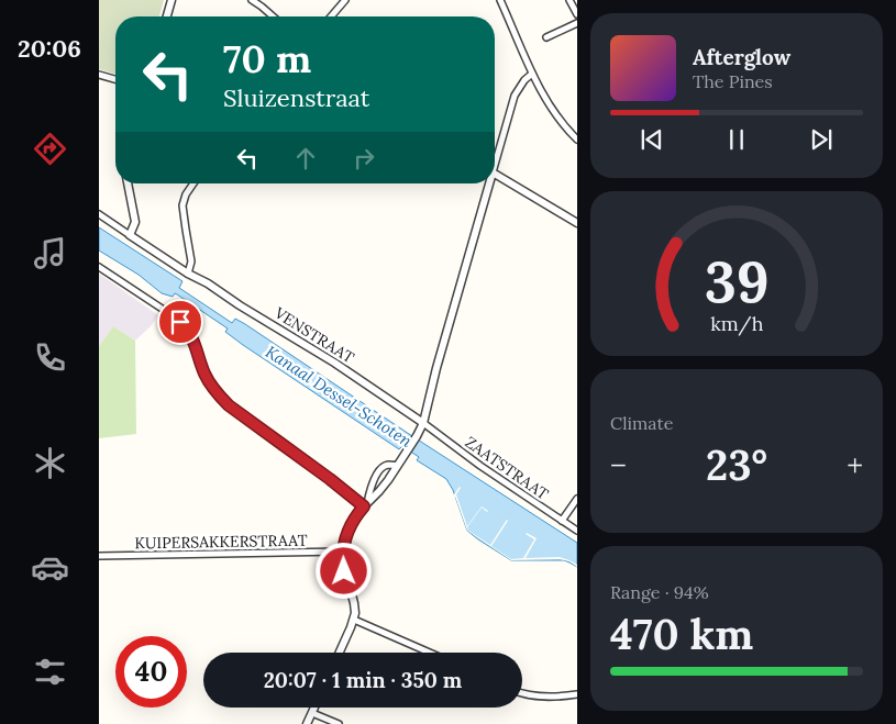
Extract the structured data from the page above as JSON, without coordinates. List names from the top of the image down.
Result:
{
  "streets": {
    "street": ["VENSTRAAT", "ZAATSTRAAT", "KUIPERSAKKERSTRAAT"]
  },
  "crossings": [
    ["VENSTRAAT", "ZAATSTRAAT"]
  ],
  "water": ["Kanaal Dessel-Schoten"],
  "page": {
    "tabs": "20:06",
    "turn": ["70 m", "Sluizenstraat"],
    "song": ["Afterglow", "The Pines"],
    "tile": [
      "Climate",
      ["Range · 94%", "470 km"]
    ],
    "heat": ["−", "23°", "+"],
    "limit": "40",
    "trip": "20:07 · 1 min · 350 m",
    "gauge": ["39", "km/h"]
  }
}
